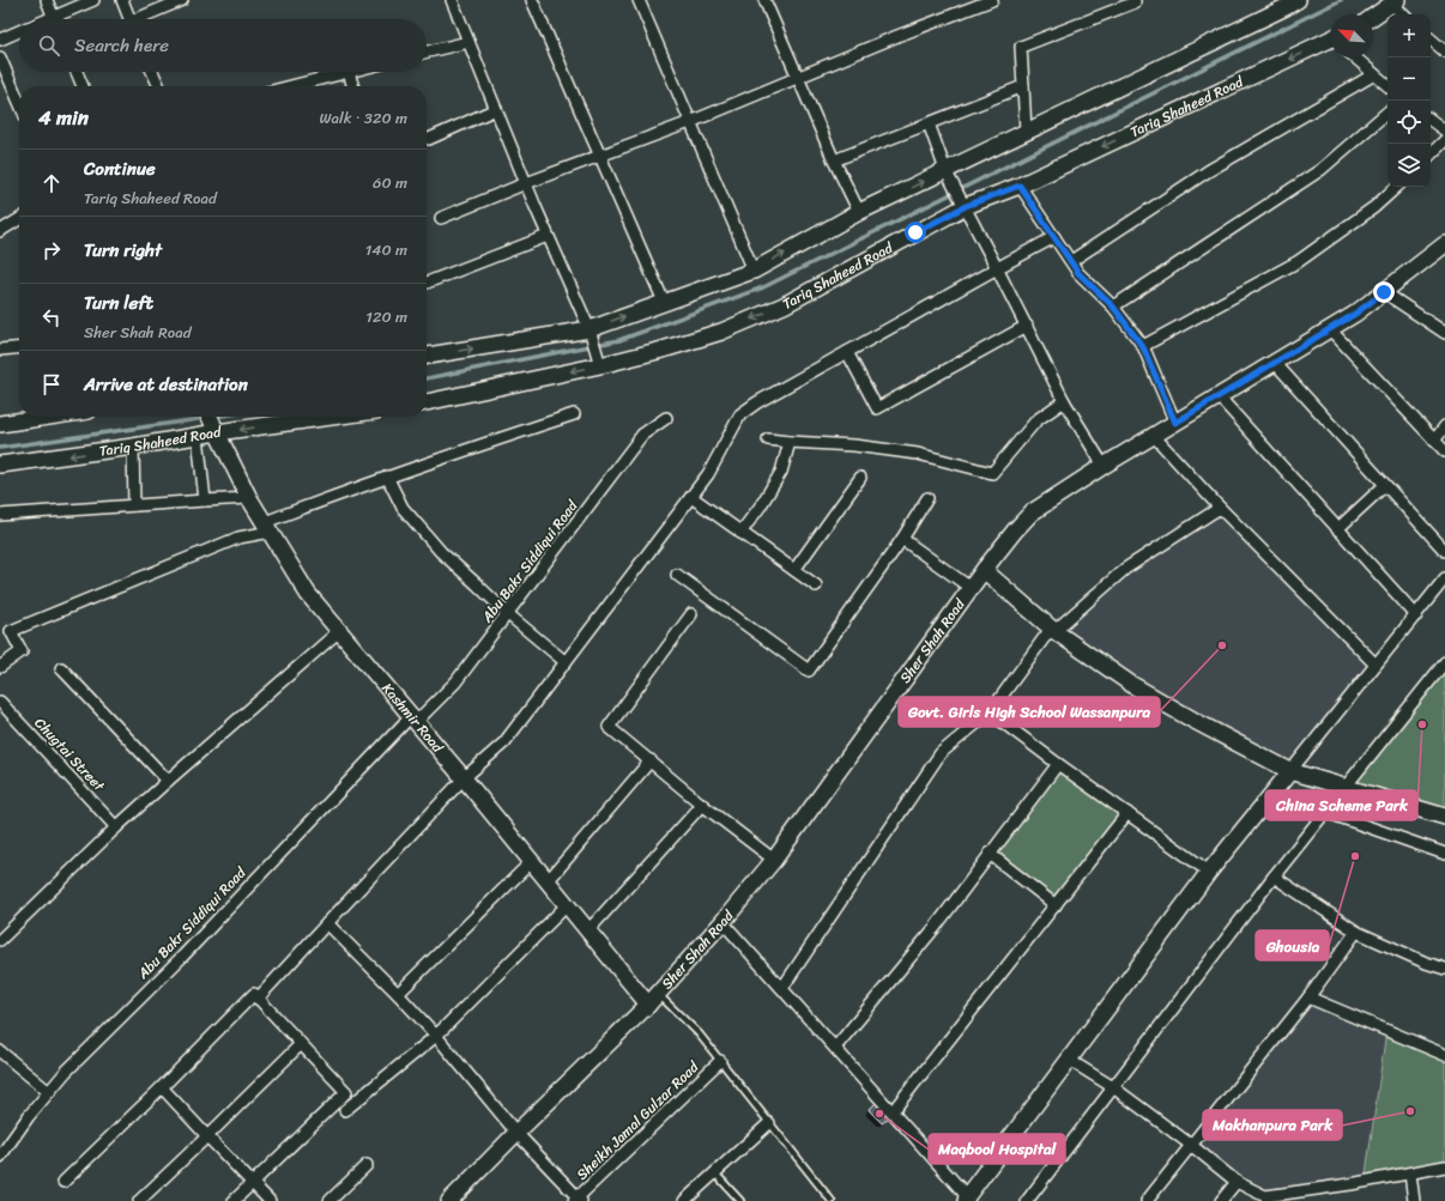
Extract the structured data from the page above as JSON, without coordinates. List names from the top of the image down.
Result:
{
  "streets": {
    "main road": ["Tariq Shaheed Road", "Sher Shah Road", "Kashmir Road"],
    "street": ["Abu Bakr Siddiqui Road", "Chugtai Street", "Sheikh Jamal Gulzar Road"]
  },
  "crossings": [
    ["Tariq Shaheed Road", "Kashmir Road"],
    ["Abu Bakr Siddiqui Road", "Kashmir Road"],
    ["Sher Shah Road", "Kashmir Road"]
  ],
  "places": [
    "Govt. Girls High School Wassanpura",
    "China Scheme Park",
    "Ghousia",
    "Makhanpura Park",
    "Maqbool Hospital"
  ],
  "north": "top left",
  "page": {
    "map_buttons": ["+", "−"],
    "search": "Search here",
    "heading": ["4 min", "Walk · 320 m"],
    "list": [
      ["Continue", "Tariq Shaheed Road", "60 m"],
      ["Turn right", "140 m"],
      ["Turn left", "Sher Shah Road", "120 m"],
      "Arrive at destination"
    ]
  }
}
